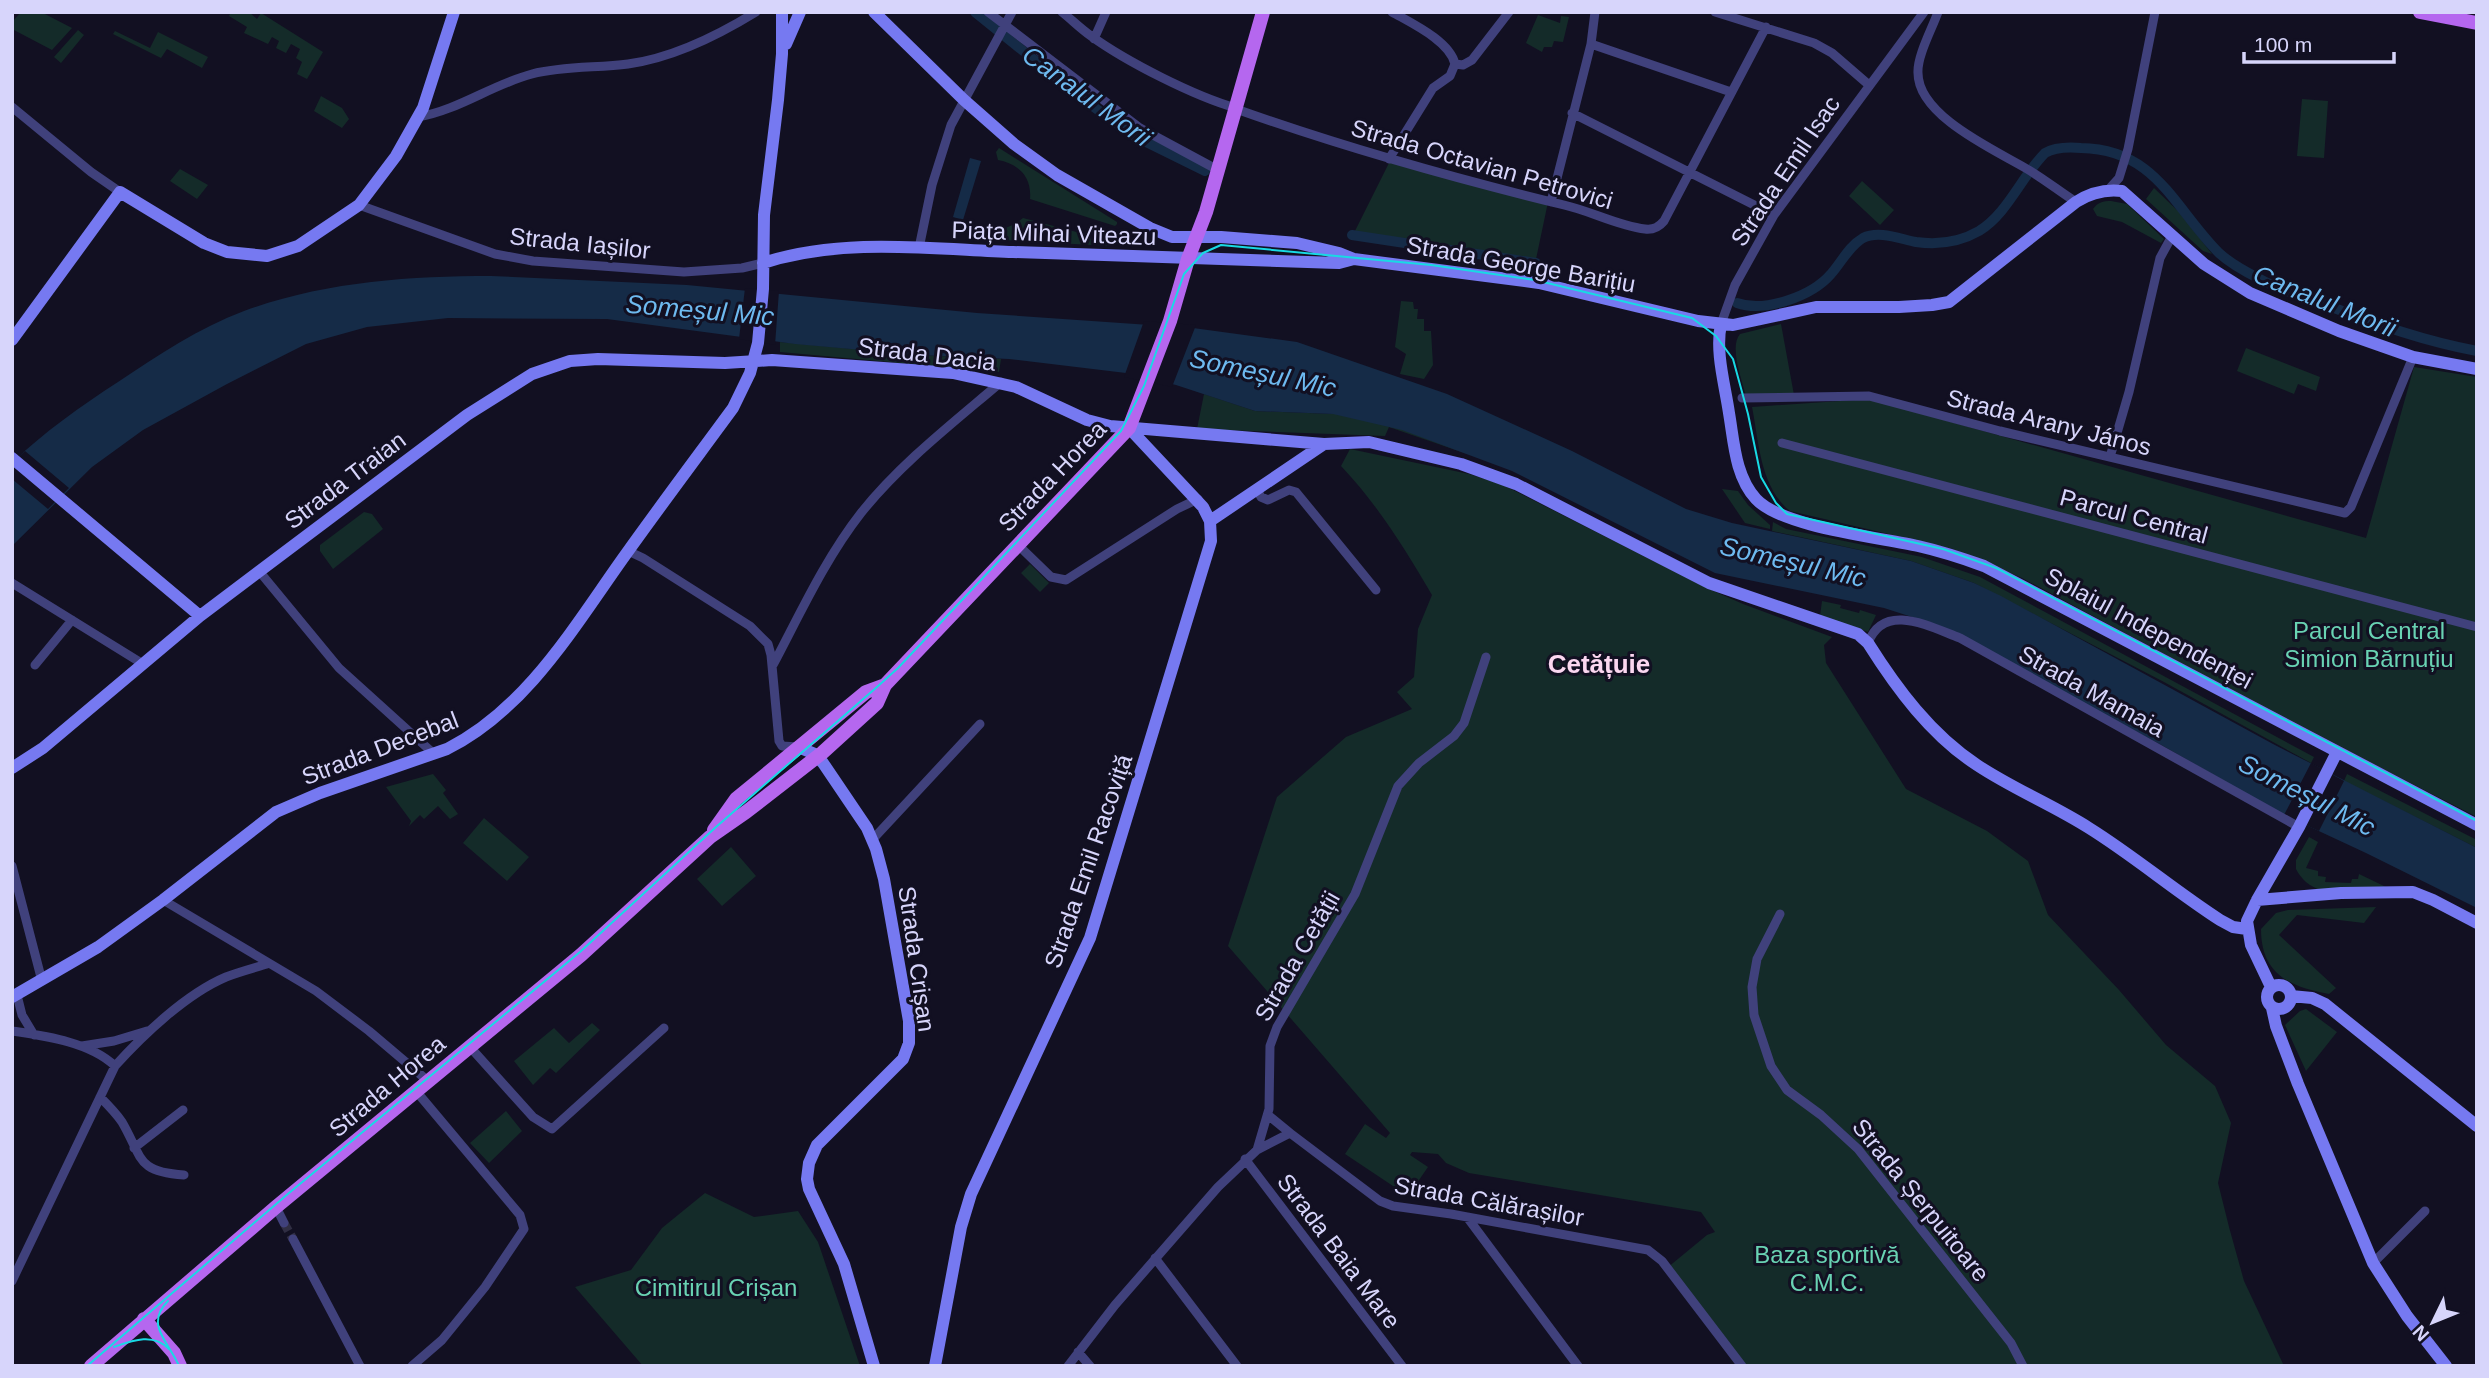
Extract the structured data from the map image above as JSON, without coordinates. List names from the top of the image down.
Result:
{
  "streets": {
    "main road": ["Strada Horea"],
    "street": [
      "Strada Octavian Petrovici",
      "Strada Emil Isac",
      "Piața Mihai Viteazu",
      "Strada Iașilor",
      "Strada George Barițiu",
      "Strada Dacia",
      "Strada Arany János",
      "Strada Traian",
      "Parcul Central",
      "Splaiul Independenței",
      "Strada Mamaia",
      "Strada Decebal",
      "Strada Emil Racoviță",
      "Strada Cetății",
      "Strada Crișan",
      "Strada Șerpuitoare",
      "Strada Călărașilor",
      "Strada Baia Mare"
    ]
  },
  "crossings": [
    ["Strada Octavian Petrovici", "Strada Horea"],
    ["Strada Emil Isac", "Strada George Barițiu"],
    ["Strada Emil Isac", "Splaiul Independenței"],
    ["Piața Mihai Viteazu", "Strada Iașilor"],
    ["Piața Mihai Viteazu", "Strada George Barițiu"],
    ["Piața Mihai Viteazu", "Strada Horea"],
    ["Piața Mihai Viteazu", "Strada Decebal"],
    ["Strada Iașilor", "Strada Decebal"],
    ["Strada George Barițiu", "Strada Horea"],
    ["Strada Dacia", "Strada Horea"],
    ["Strada Dacia", "Strada Traian"],
    ["Strada Dacia", "Strada Mamaia"],
    ["Strada Dacia", "Strada Decebal"],
    ["Strada Horea", "Strada Crișan"],
    ["Strada Traian", "Strada Decebal"],
    ["Strada Cetății", "Strada Călărașilor"]
  ],
  "districts": ["Cetățuie"],
  "water": ["Canalul Morii", "Someșul Mic"],
  "parks": ["Parcul Central Simion Bărnuțiu", "Baza sportivă C.M.C.", "Cimitirul Crișan"],
  "scale_bar": "100 m",
  "north": "bottom left"
}
